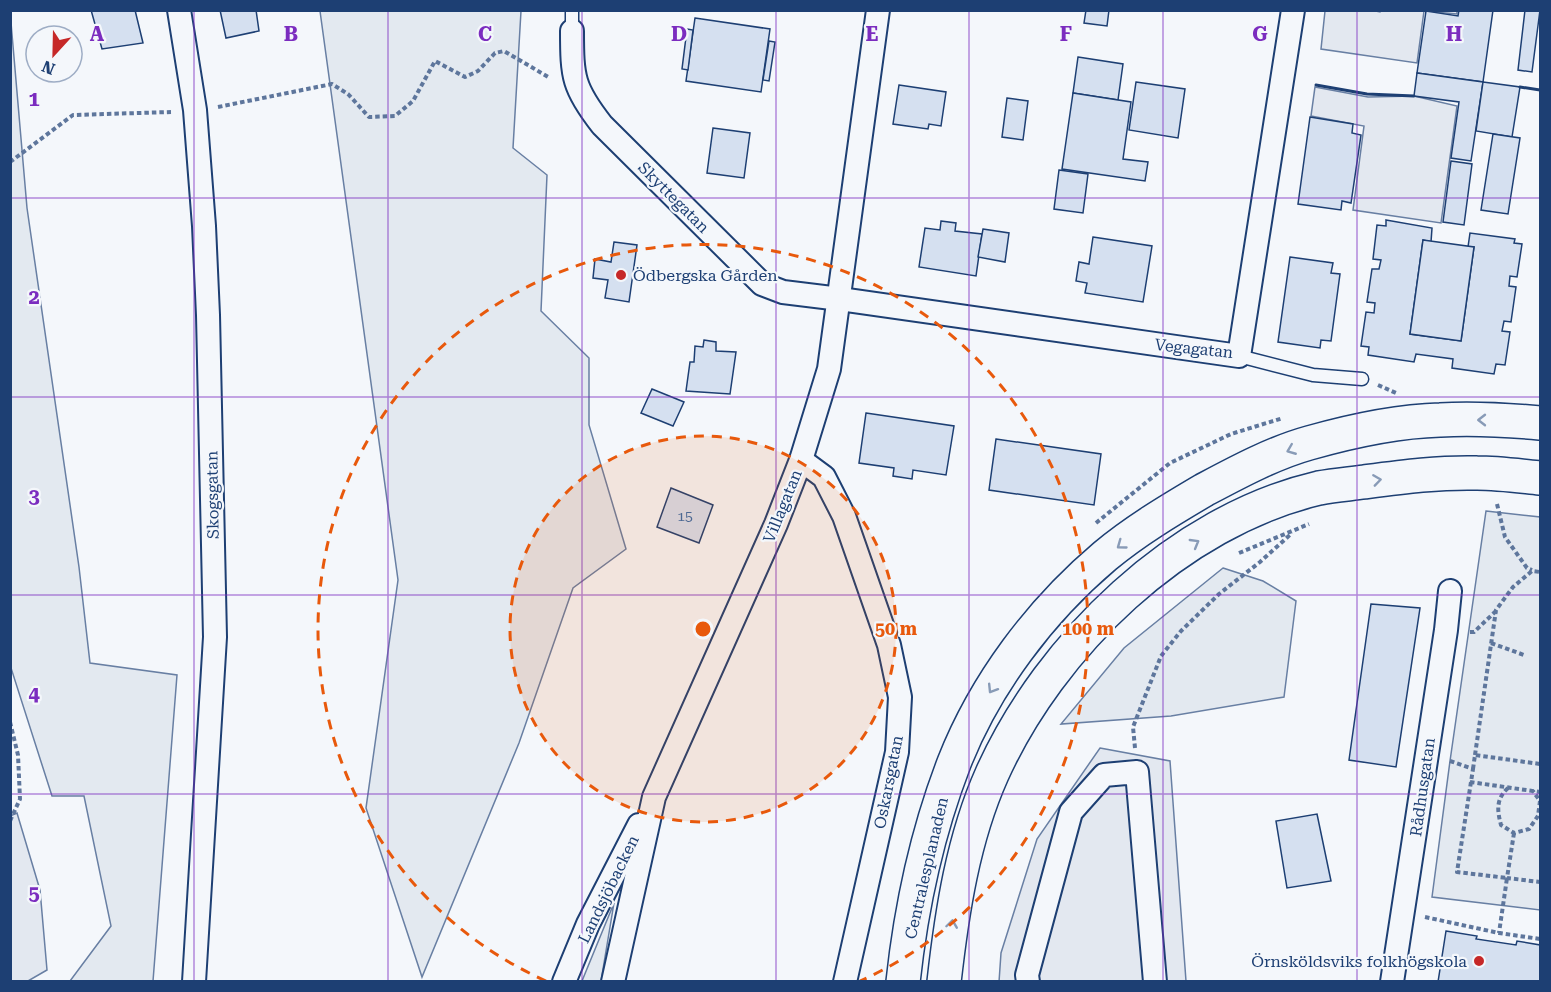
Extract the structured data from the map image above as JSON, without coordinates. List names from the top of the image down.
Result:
{
  "streets": {
    "highway": ["Centralesplanaden"],
    "street": [
      "Skyttegatan",
      "Vegagatan",
      "Skogsgatan",
      "Villagatan",
      "Oskarsgatan",
      "Rådhusgatan",
      "Landsjöbacken"
    ]
  },
  "crossings": [
    ["Skyttegatan", "Vegagatan"],
    ["Skyttegatan", "Villagatan"],
    ["Vegagatan", "Villagatan"],
    ["Villagatan", "Oskarsgatan"],
    ["Villagatan", "Landsjöbacken"]
  ],
  "one_way": ["Centralesplanaden"],
  "places": ["Ödbergska Gården", "Örnsköldsviks folkhögskola"],
  "house_numbers": ["15"],
  "north": "bottom",
  "grid": {
    "columns": [
      "A",
      "B",
      "C",
      "D",
      "E",
      "F",
      "G",
      "H"
    ],
    "rows": [
      "1",
      "2",
      "3",
      "4",
      "5"
    ]
  },
  "rings": ["50 m", "100 m"]
}
